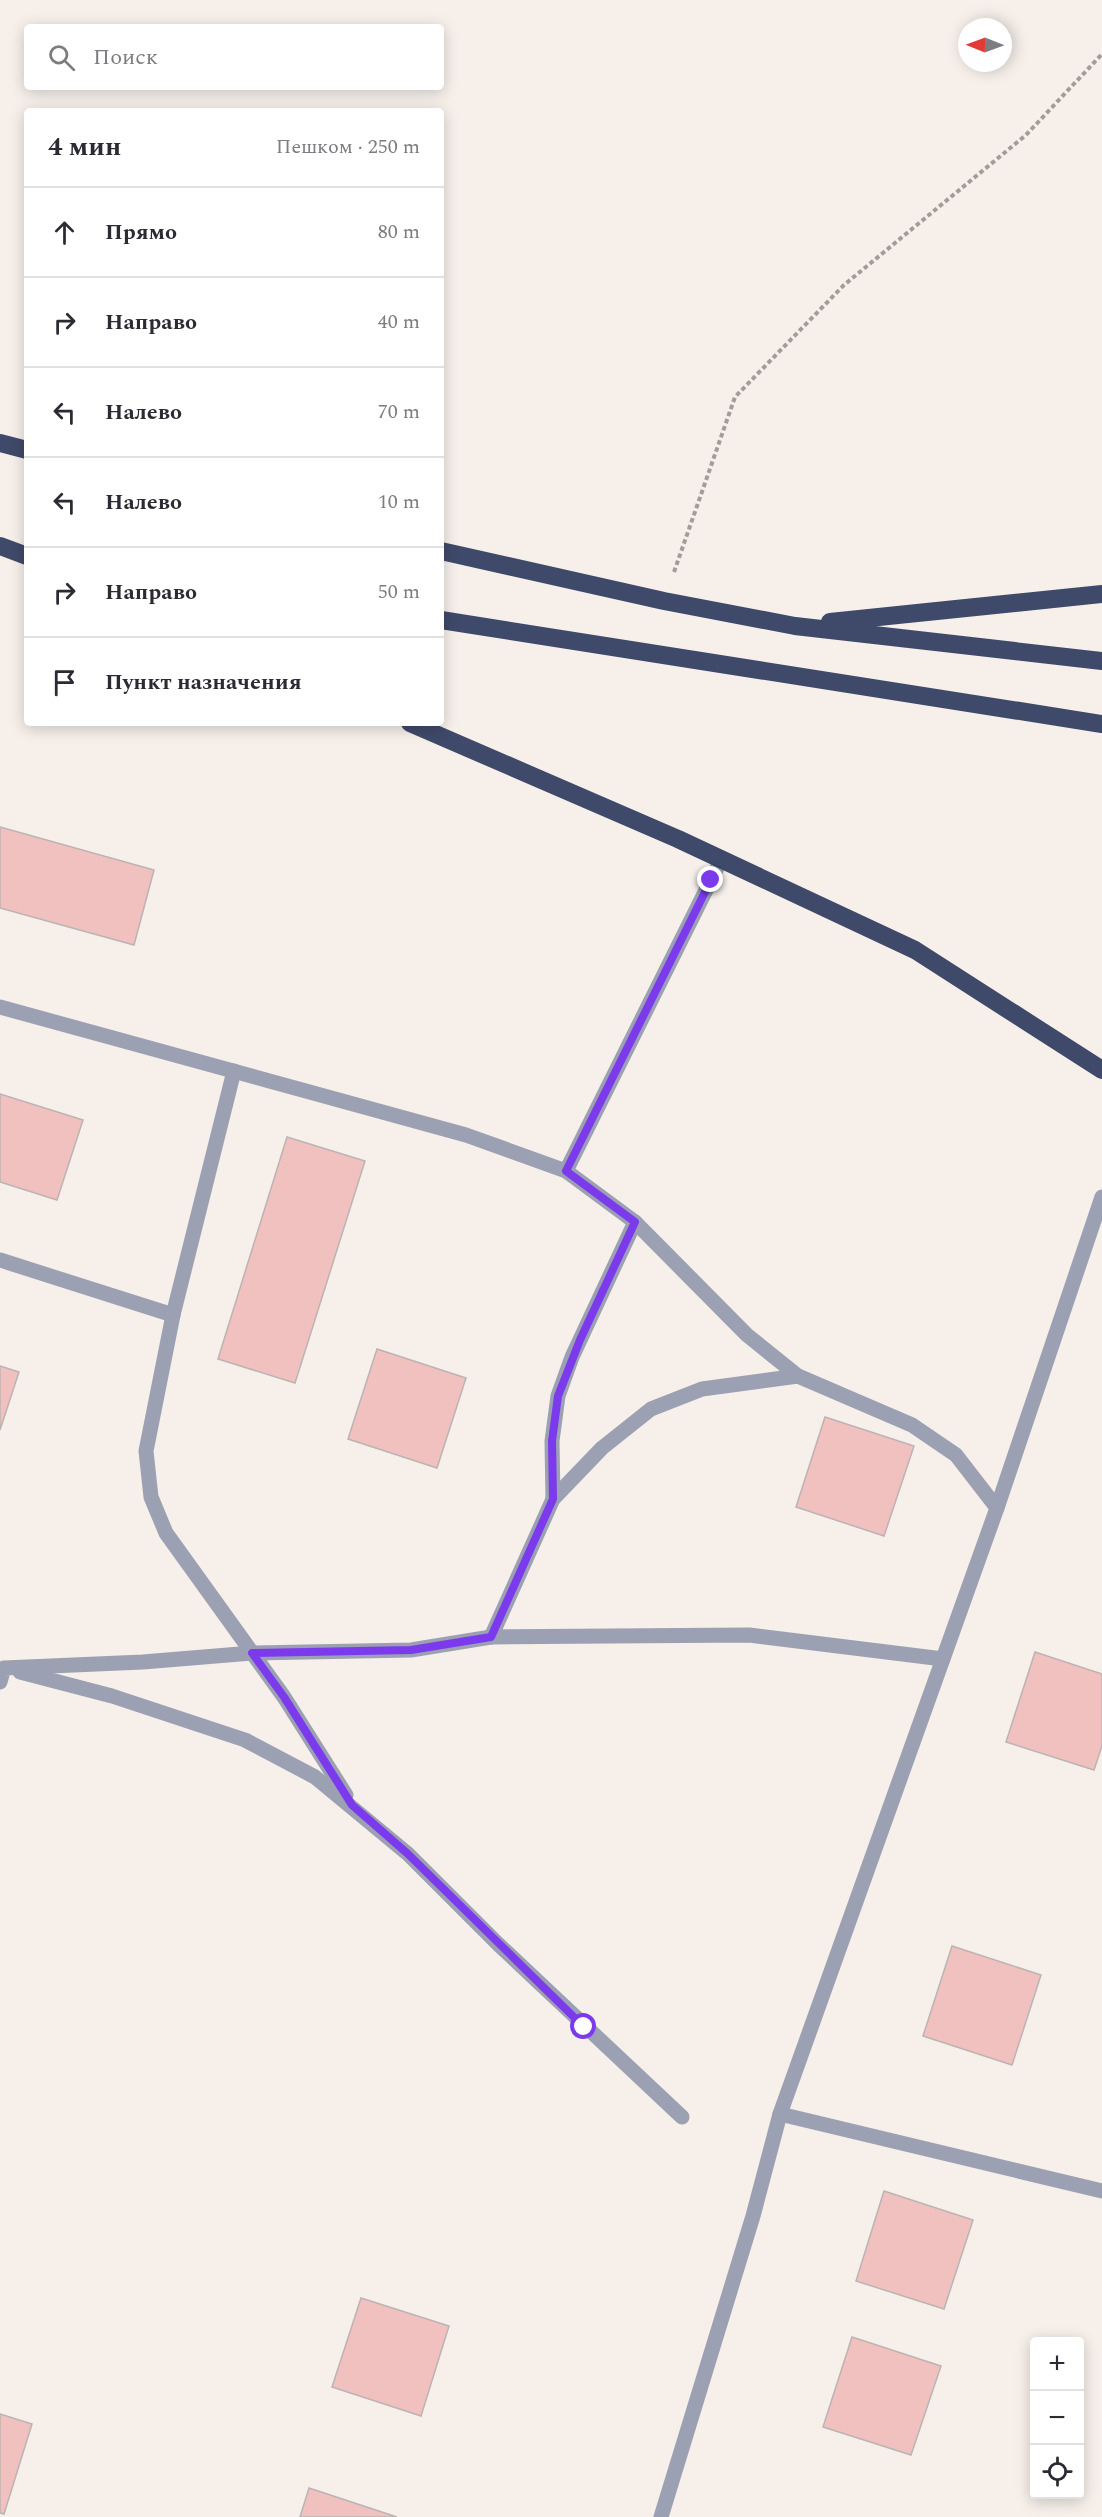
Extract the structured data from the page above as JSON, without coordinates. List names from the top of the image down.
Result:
{
  "north": "left",
  "page": {
    "search": "Поиск",
    "heading": ["4 мин", "Пешком · 250 m"],
    "list": [
      ["Прямо", "80 m"],
      ["Направо", "40 m"],
      ["Налево", "70 m"],
      ["Налево", "10 m"],
      ["Направо", "50 m"],
      "Пункт назначения"
    ],
    "map_buttons": ["+", "−"]
  }
}
